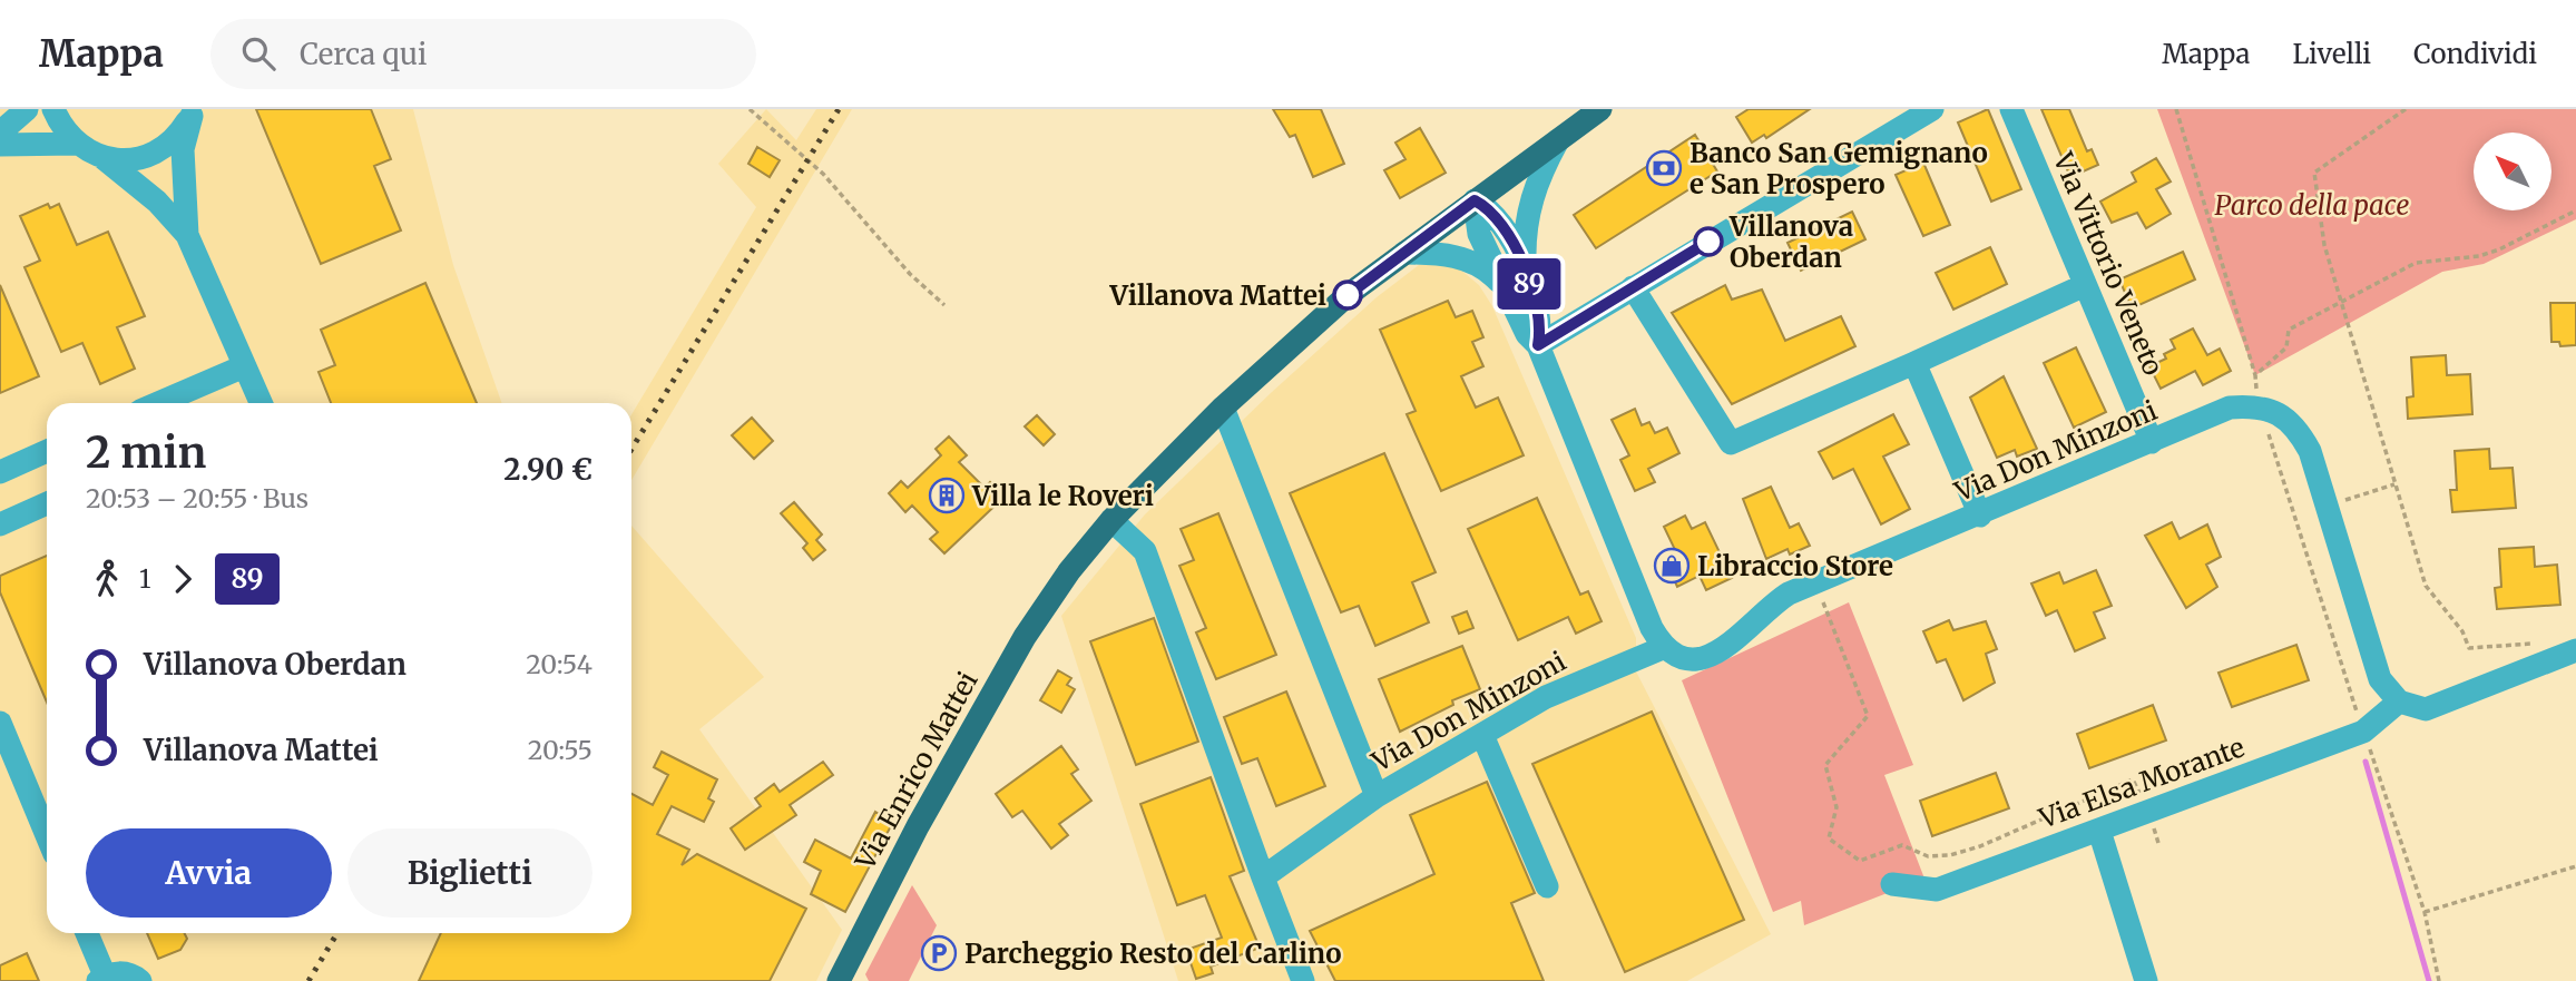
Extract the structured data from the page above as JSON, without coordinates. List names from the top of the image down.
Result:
{
  "streets": {
    "main road": ["Via Enrico Mattei"],
    "street": ["Via Vittorio Veneto", "Via Don Minzoni", "Via Elsa Morante"]
  },
  "crossings": [
    ["Via Vittorio Veneto", "Via Don Minzoni"]
  ],
  "parks": ["Parco della pace"],
  "places": {
    "bank": ["Banco San Gemignano e San Prospero"],
    "other": ["Villanova Oberdan", "Villanova Mattei"],
    "building": ["Villa le Roveri"],
    "shop": ["Libraccio Store"],
    "parking": ["Parcheggio Resto del Carlino"]
  },
  "lines": ["bus line 89"],
  "north": "top left",
  "page": {
    "header": "Mappa",
    "search": "Cerca qui",
    "nav": ["Mappa", "Livelli", "Condividi"],
    "on_map": "89",
    "heading": ["2 min", "20:53 – 20:55 · Bus", "2.90 €"],
    "legs": ["1", "89"],
    "list": [
      {
        "name": "Villanova Oberdan",
        "value": "20:54"
      },
      {
        "name": "Villanova Mattei",
        "value": "20:55"
      }
    ],
    "buttons": ["Avvia", "Biglietti"]
  }
}
